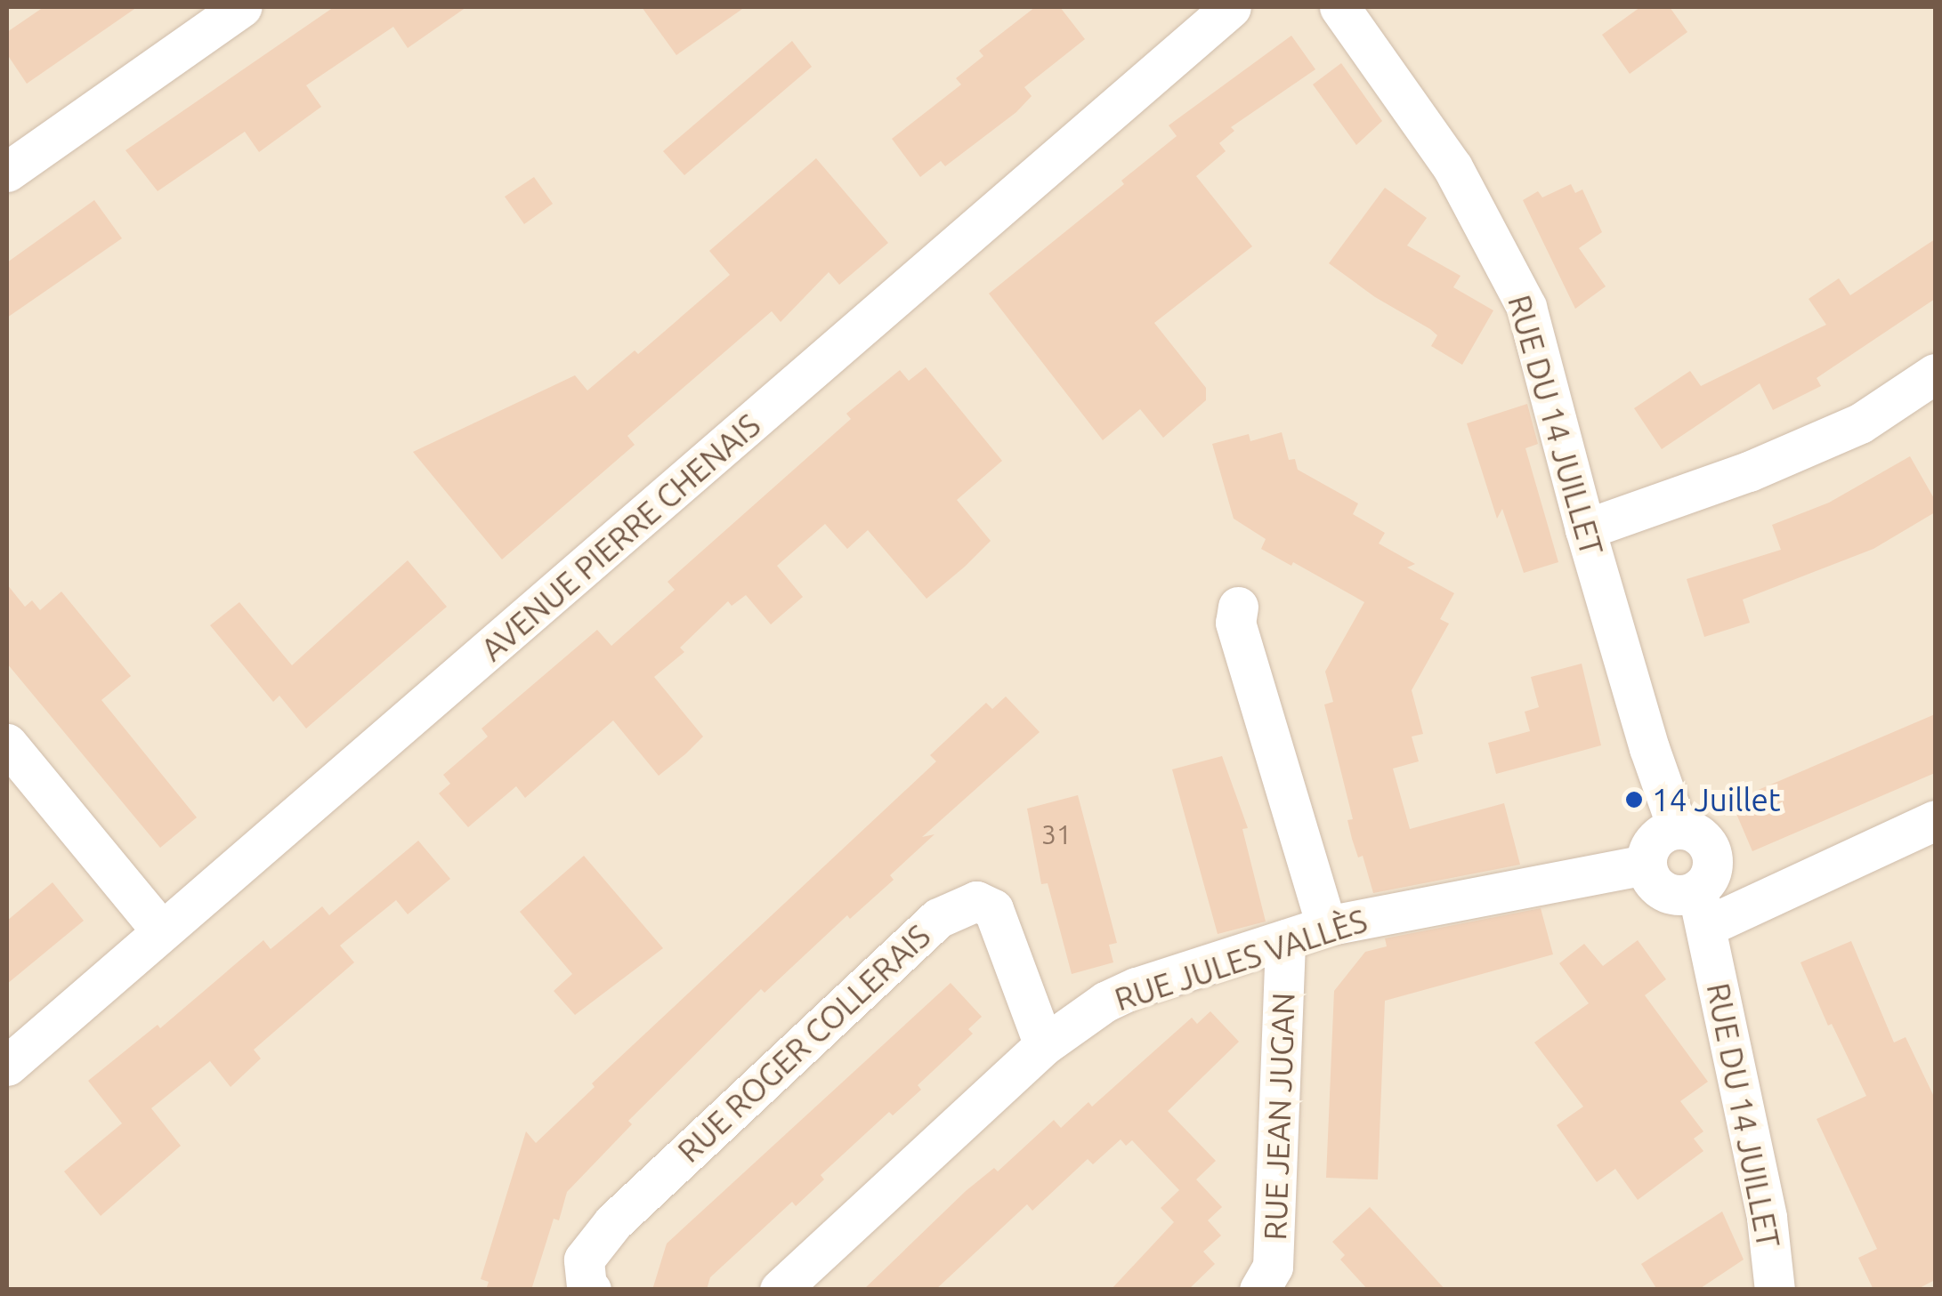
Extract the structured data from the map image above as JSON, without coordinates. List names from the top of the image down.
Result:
{
  "streets": {
    "street": [
      "RUE DU 14 JUILLET",
      "AVENUE PIERRE CHENAIS",
      "RUE JULES VALLÈS",
      "RUE ROGER COLLERAIS",
      "RUE JEAN JUGAN"
    ]
  },
  "crossings": [
    ["RUE DU 14 JUILLET", "RUE JULES VALLÈS"],
    ["RUE JULES VALLÈS", "RUE ROGER COLLERAIS"],
    ["RUE JULES VALLÈS", "RUE JEAN JUGAN"]
  ],
  "places": ["14 Juillet"],
  "house_numbers": ["31"]
}
